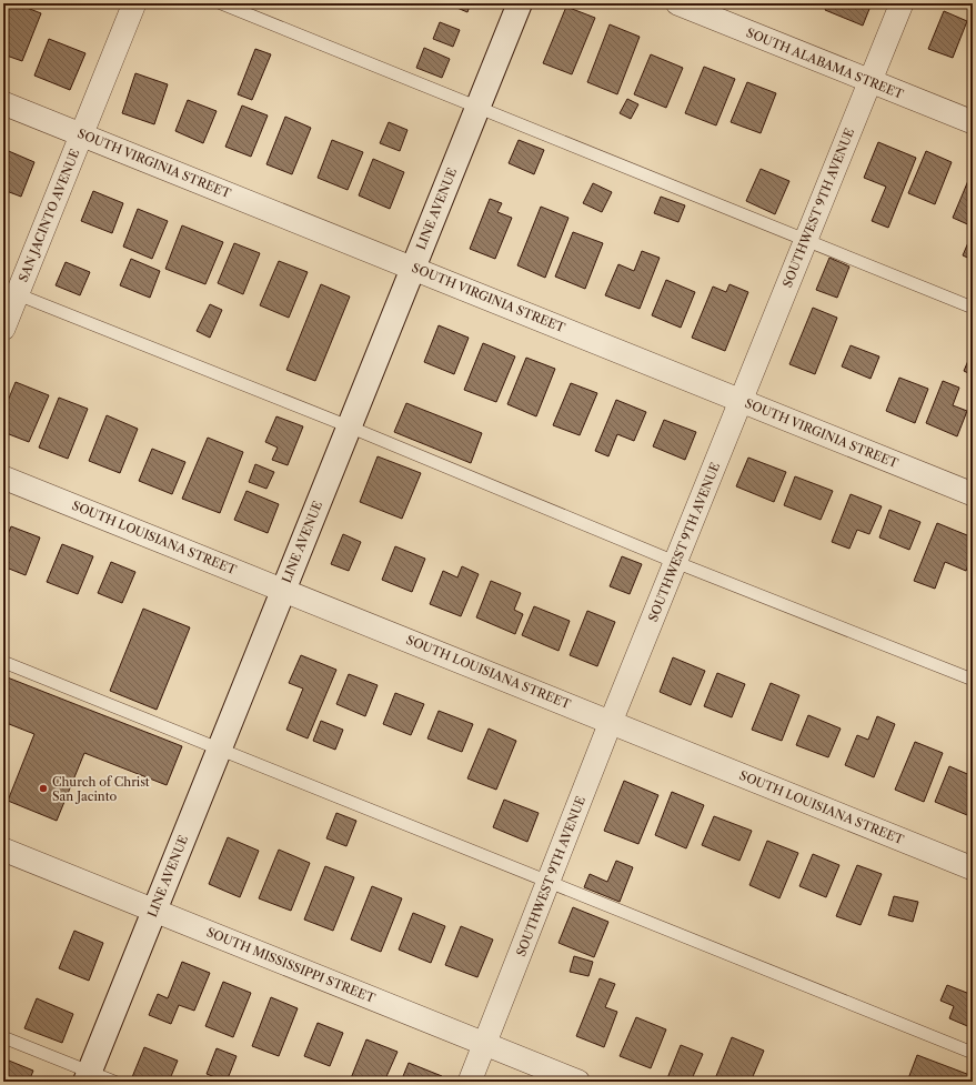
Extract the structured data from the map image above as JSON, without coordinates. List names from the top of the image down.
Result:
{
  "streets": {
    "main road": ["LINE AVENUE"],
    "street": [
      "SOUTH ALABAMA STREET",
      "SOUTH VIRGINIA STREET",
      "SOUTHWEST 9TH AVENUE",
      "SAN JACINTO AVENUE",
      "SOUTH LOUISIANA STREET",
      "SOUTH MISSISSIPPI STREET"
    ]
  },
  "crossings": [
    ["SOUTH ALABAMA STREET", "SOUTHWEST 9TH AVENUE"],
    ["SOUTH VIRGINIA STREET", "SOUTHWEST 9TH AVENUE"],
    ["SOUTH VIRGINIA STREET", "LINE AVENUE"],
    ["SOUTH VIRGINIA STREET", "SAN JACINTO AVENUE"],
    ["SOUTHWEST 9TH AVENUE", "SOUTH LOUISIANA STREET"],
    ["SOUTHWEST 9TH AVENUE", "SOUTH MISSISSIPPI STREET"],
    ["LINE AVENUE", "SOUTH LOUISIANA STREET"],
    ["LINE AVENUE", "SOUTH MISSISSIPPI STREET"]
  ],
  "places": ["Church of Christ San Jacinto"]
}
